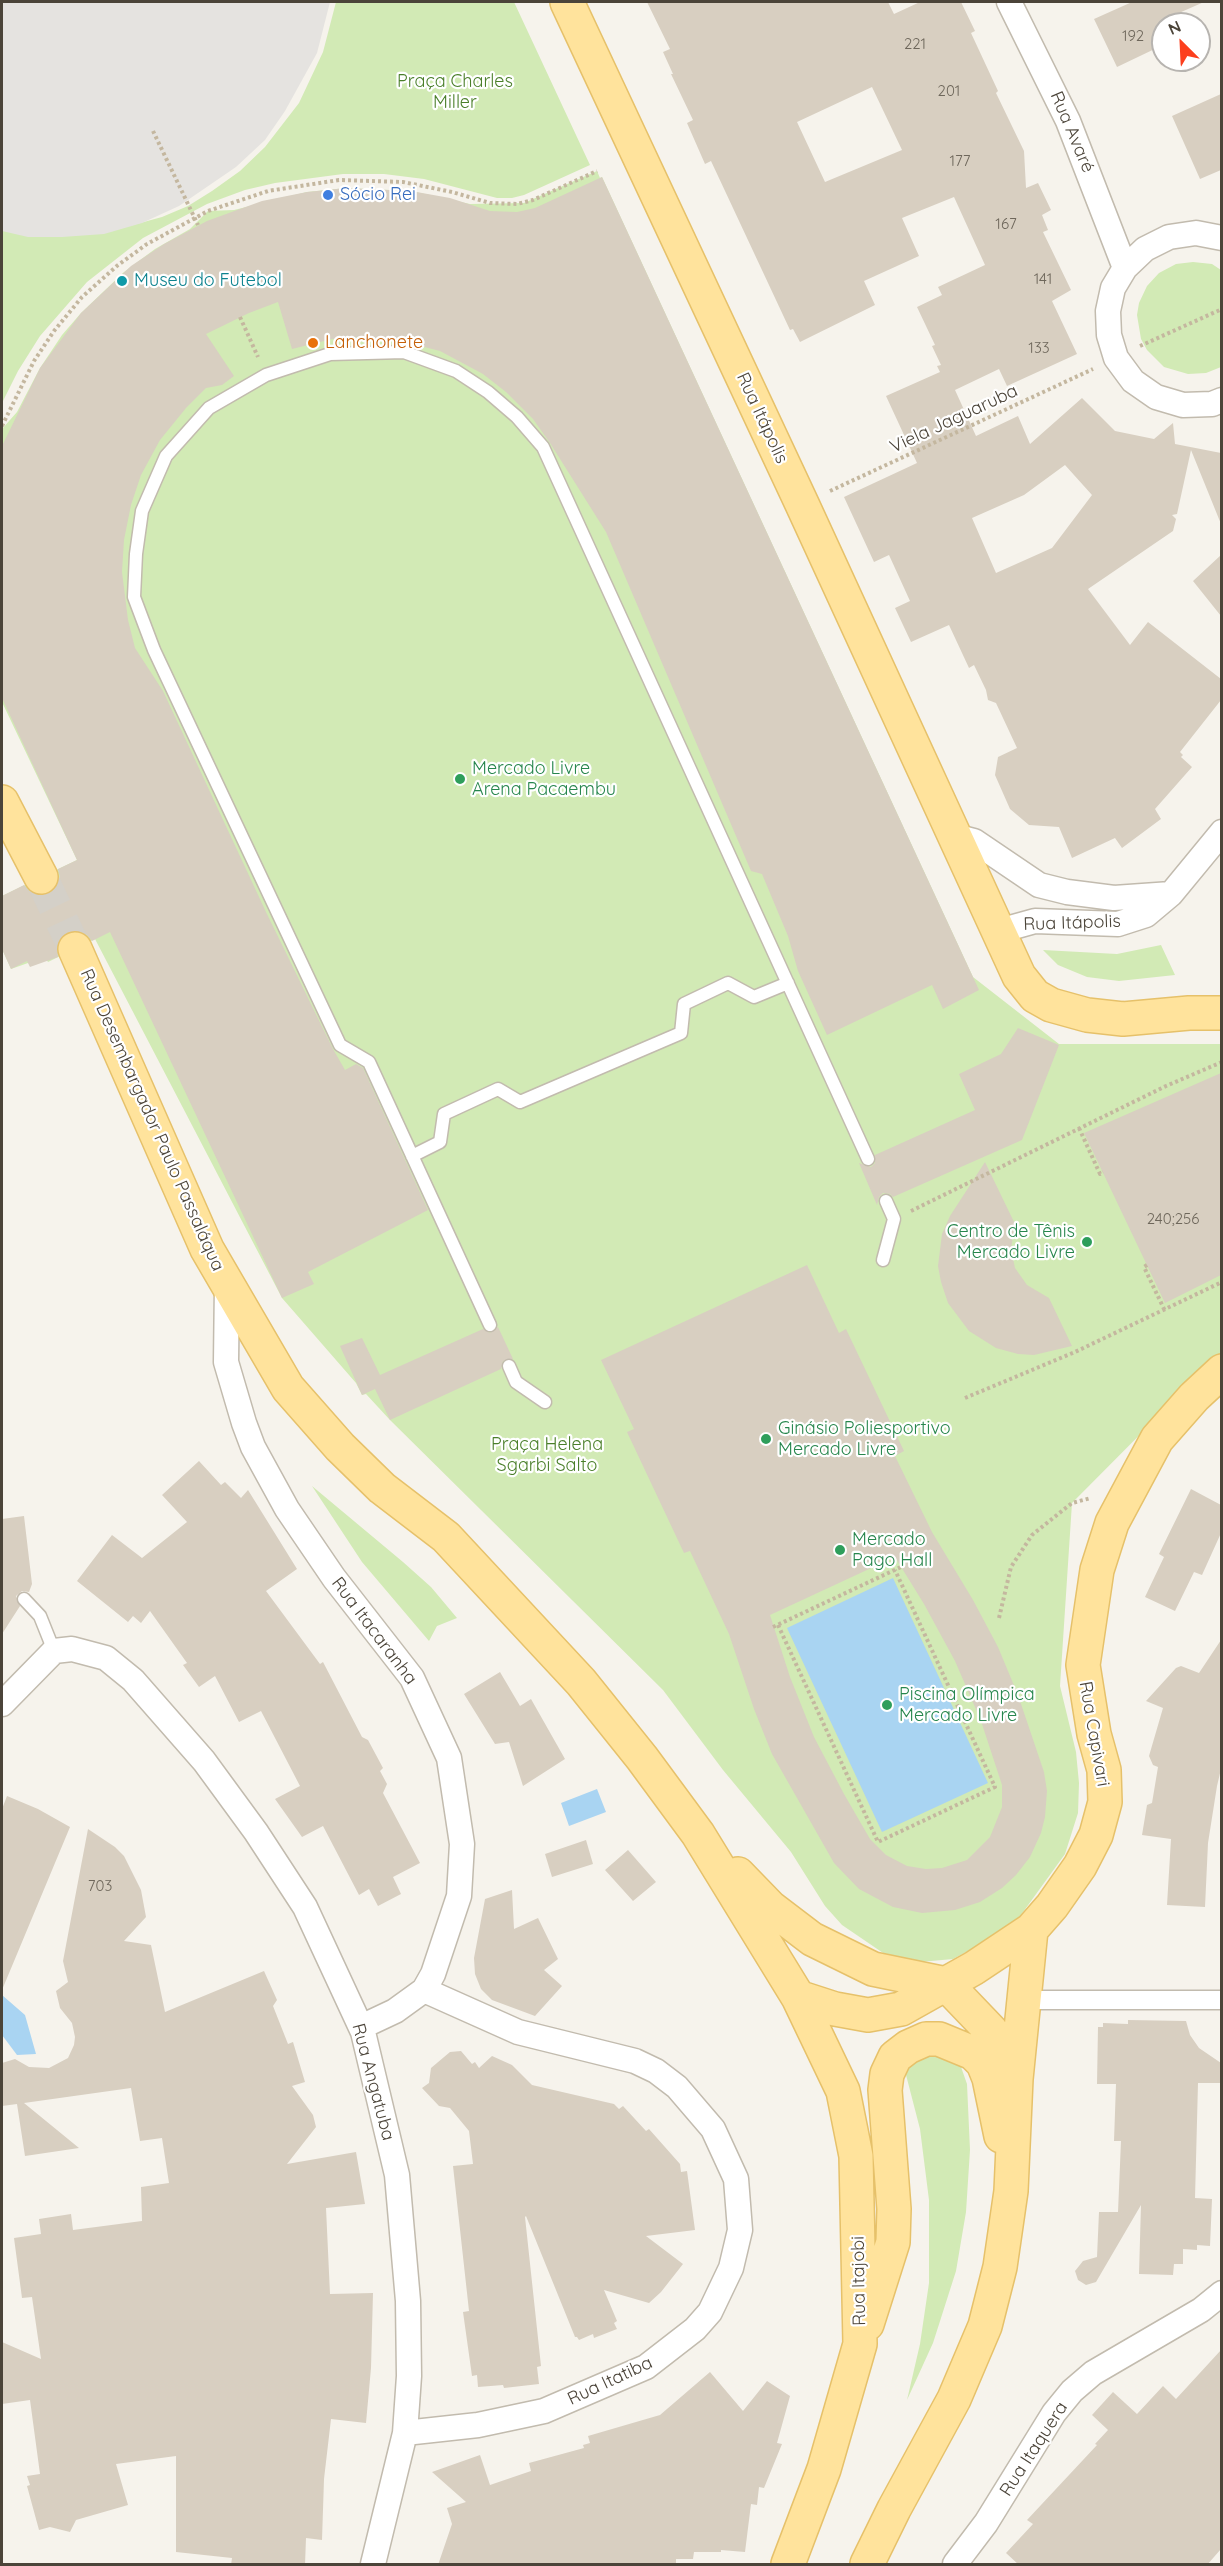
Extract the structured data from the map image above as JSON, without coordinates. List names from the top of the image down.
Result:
{
  "streets": {
    "main road": [
      "Rua Itápolis",
      "Rua Desembargador Paulo Passaláqua",
      "Rua Capivari",
      "Rua Itajobi"
    ],
    "street": [
      "Rua Avaré",
      "Rua Itacaranha",
      "Rua Angatuba",
      "Rua Itatiba",
      "Rua Itaquera"
    ],
    "path": ["Viela Jaguaruba"]
  },
  "crossings": [
    ["Rua Itápolis", "Viela Jaguaruba"],
    ["Rua Desembargador Paulo Passaláqua", "Rua Itacaranha"],
    ["Rua Desembargador Paulo Passaláqua", "Rua Capivari"],
    ["Rua Desembargador Paulo Passaláqua", "Rua Itajobi"],
    ["Rua Itacaranha", "Rua Angatuba"],
    ["Rua Itacaranha", "Rua Itatiba"],
    ["Rua Capivari", "Rua Itajobi"],
    ["Rua Angatuba", "Rua Itatiba"]
  ],
  "parks": ["Praça Charles Miller", "Praça Helena Sgarbi Salto"],
  "places": [
    "Sócio Rei",
    "Museu do Futebol",
    "Lanchonete",
    "Mercado Livre Arena Pacaembu",
    "Centro de Tênis Mercado Livre",
    "Ginásio Poliesportivo Mercado Livre",
    "Mercado Pago Hall",
    "Piscina Olímpica Mercado Livre"
  ],
  "house_numbers": [
    "192",
    "221",
    "201",
    "177",
    "167",
    "141",
    "133",
    "240;256",
    "703"
  ],
  "north": "top left"
}
